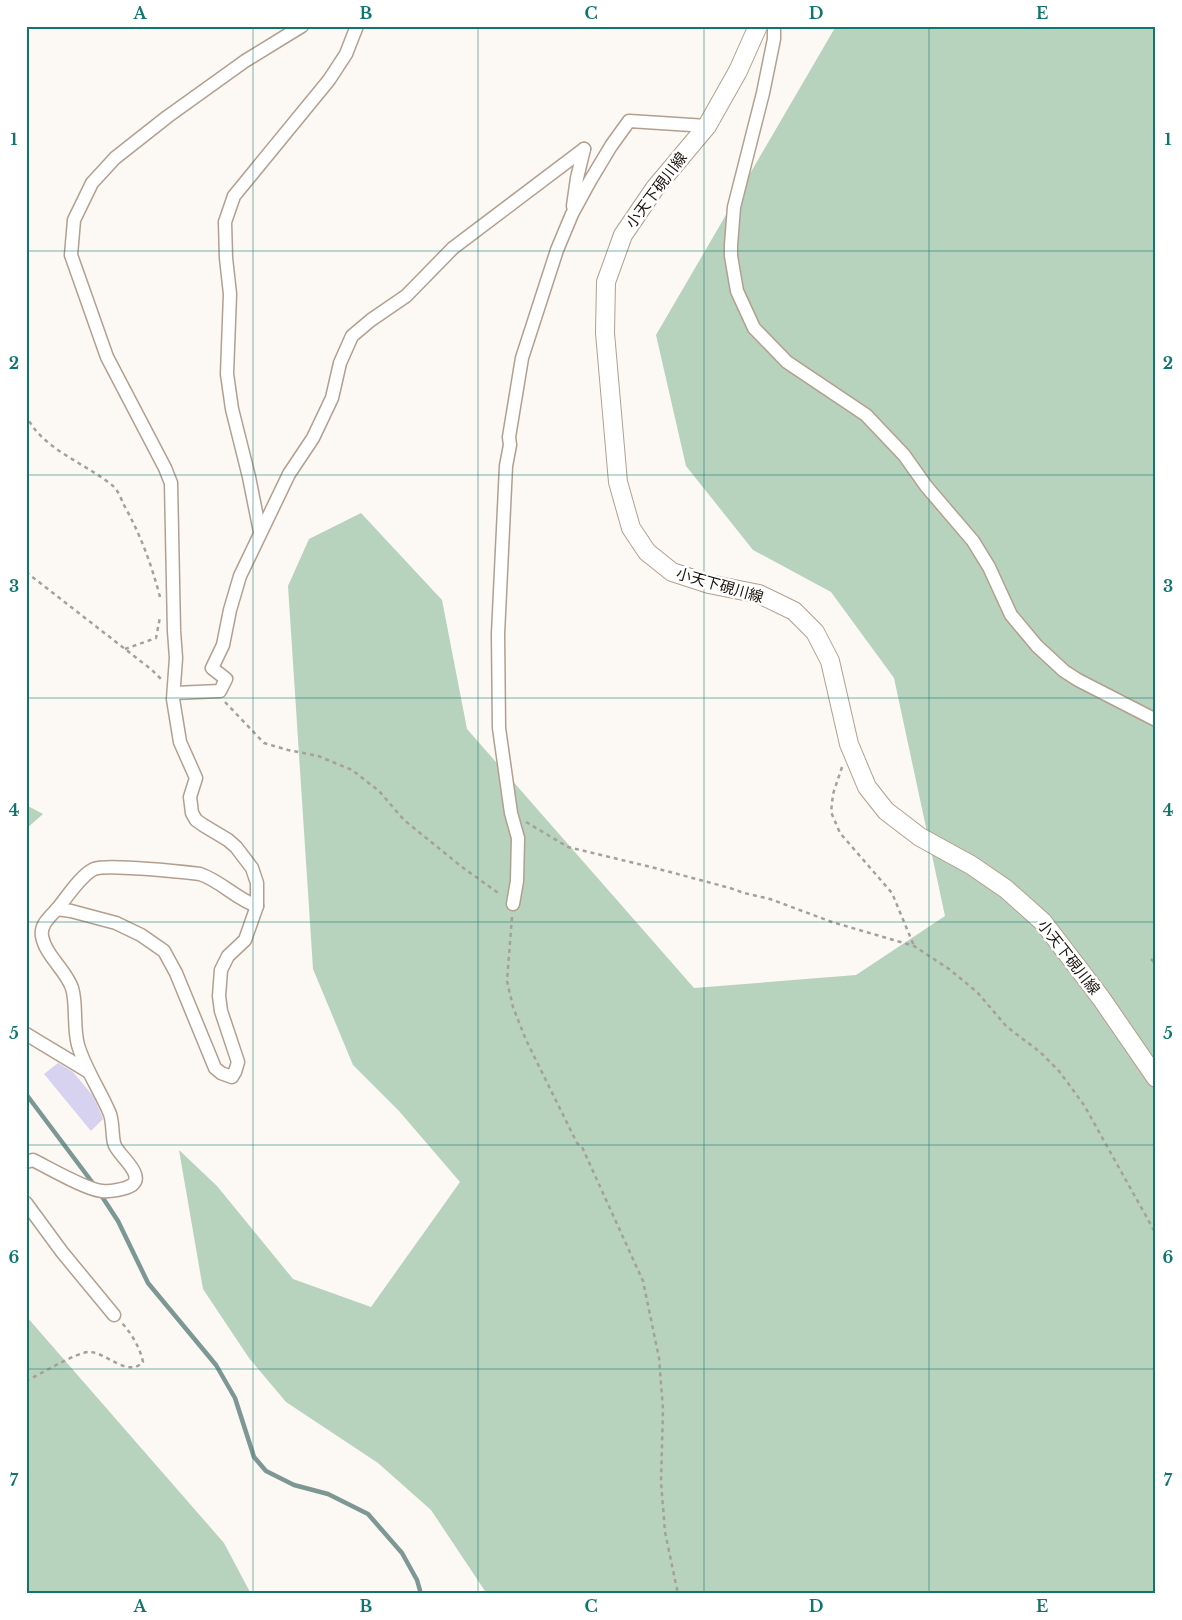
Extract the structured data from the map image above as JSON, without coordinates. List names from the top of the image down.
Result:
{
  "streets": {
    "main road": ["小天下硯川線"]
  },
  "grid": {
    "columns": [
      "A",
      "B",
      "C",
      "D",
      "E"
    ],
    "rows": [
      "1",
      "2",
      "3",
      "4",
      "5",
      "6",
      "7"
    ]
  }
}
